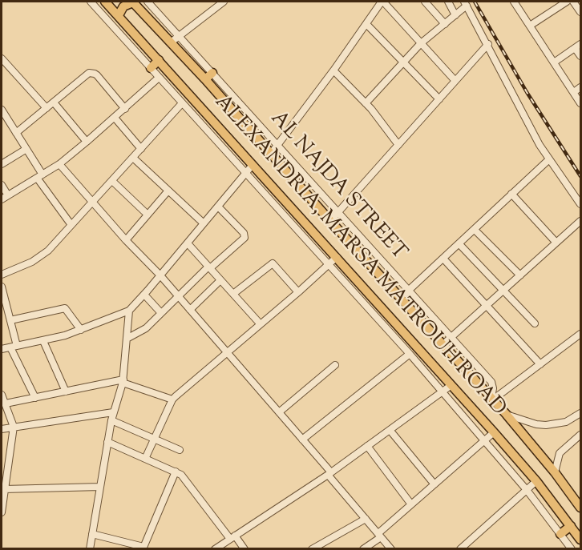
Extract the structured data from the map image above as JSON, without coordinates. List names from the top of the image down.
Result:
{
  "streets": {
    "main road": ["ALEXANDRIA, MARSA MATROUH ROAD"],
    "street": ["AL NAJDA STREET"]
  },
  "crossings": [
    ["AL NAJDA STREET", "ALEXANDRIA, MARSA MATROUH ROAD"]
  ]
}
